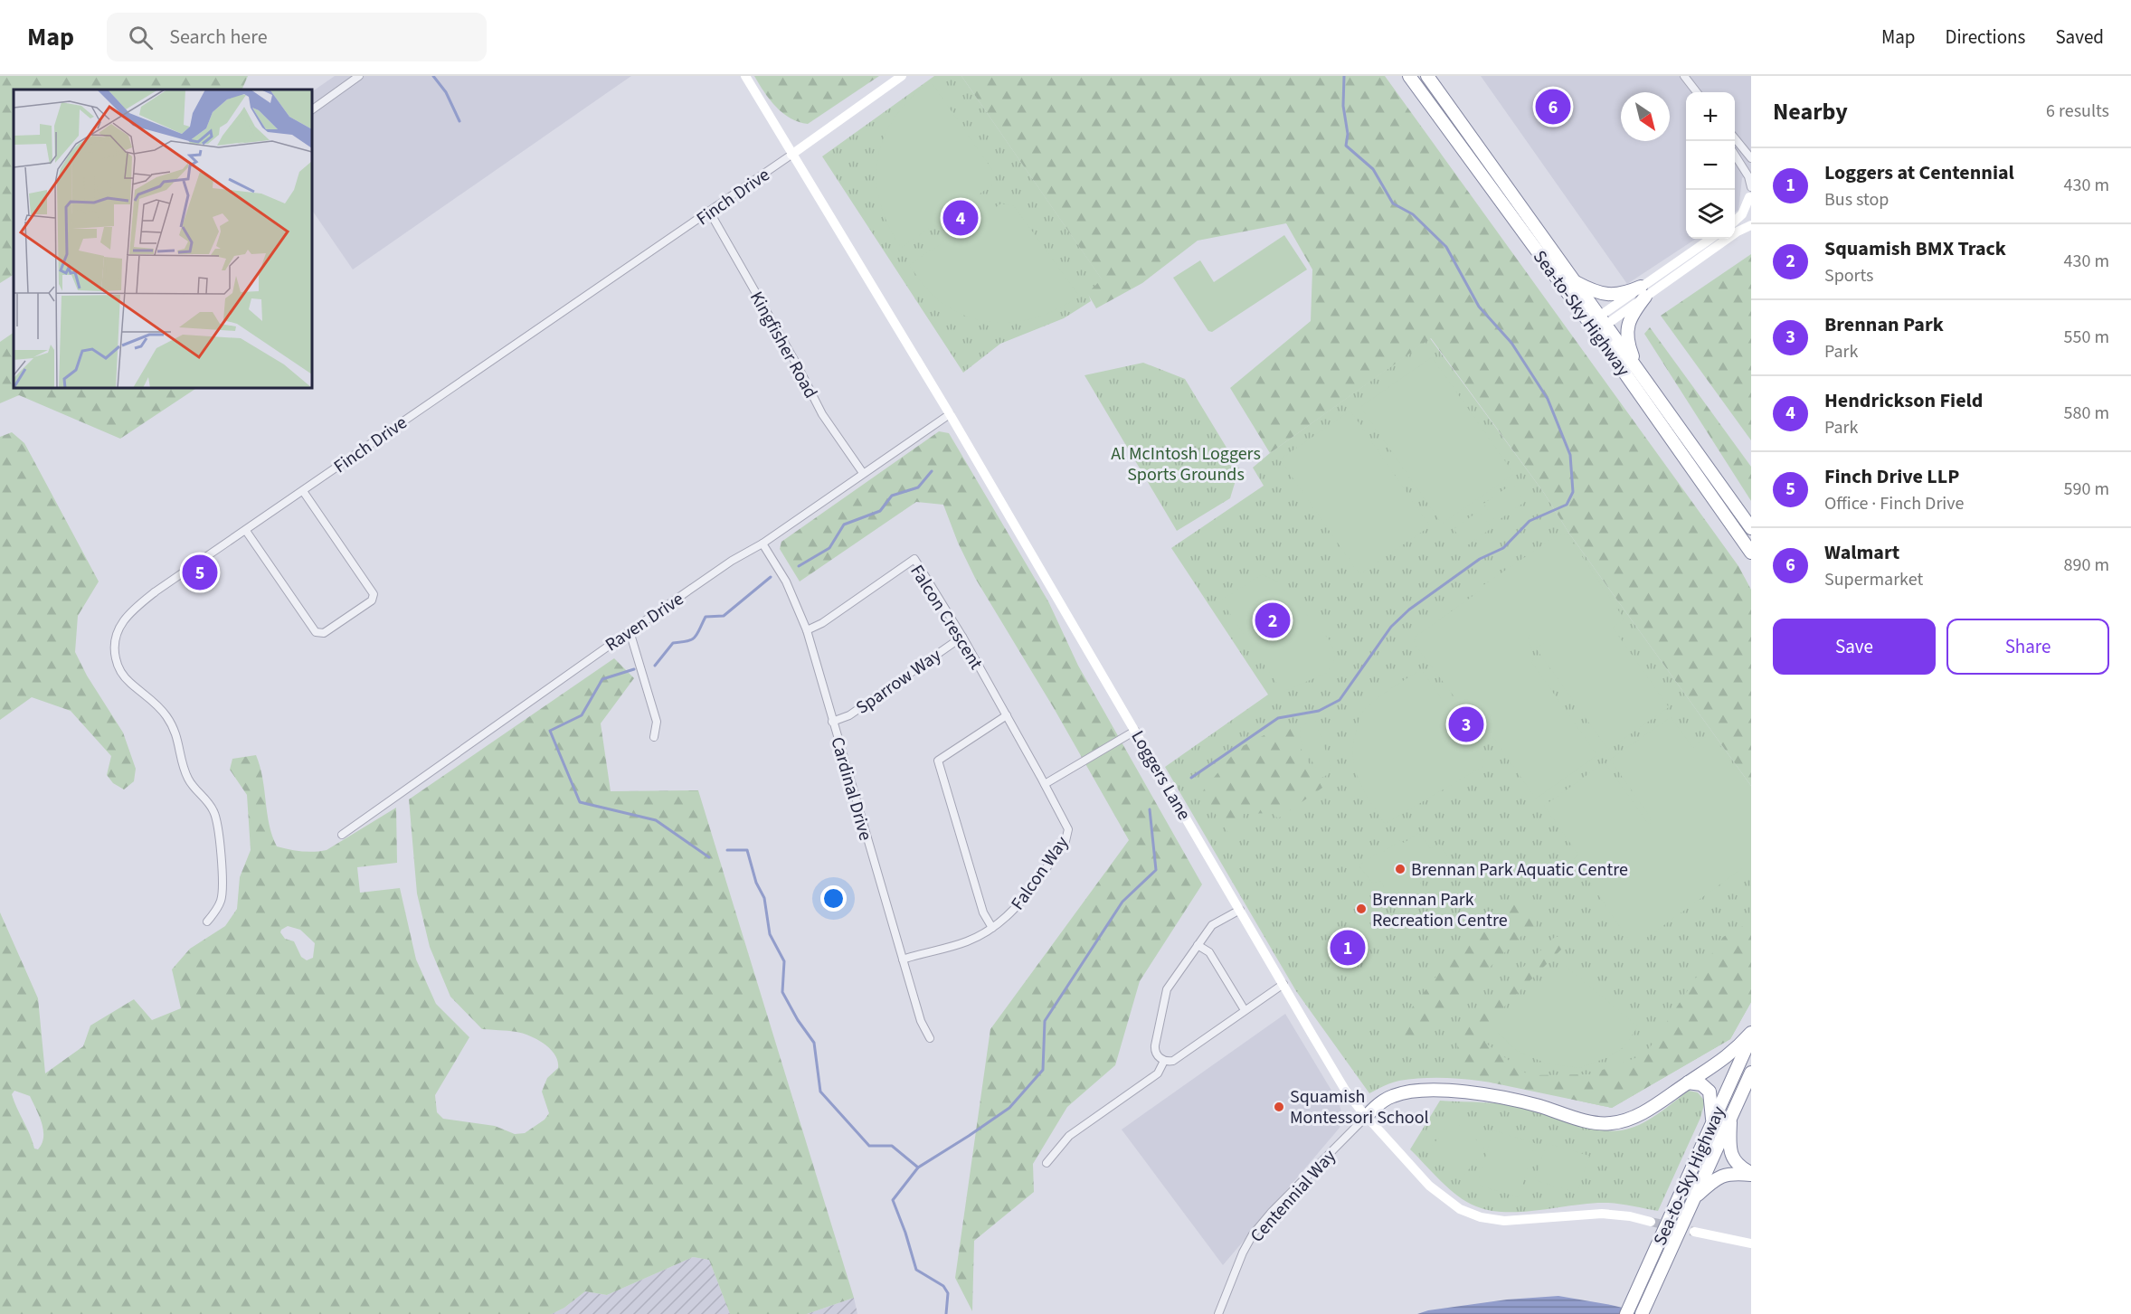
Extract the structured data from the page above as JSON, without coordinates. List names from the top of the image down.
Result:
{
  "streets": {
    "highway": ["Sea-to-Sky Highway"],
    "street": [
      "Finch Drive",
      "Kingfisher Road",
      "Falcon Crescent",
      "Raven Drive",
      "Sparrow Way",
      "Loggers Lane",
      "Cardinal Drive",
      "Falcon Way",
      "Centennial Way"
    ]
  },
  "crossings": [
    ["Finch Drive", "Kingfisher Road"],
    ["Finch Drive", "Loggers Lane"],
    ["Kingfisher Road", "Raven Drive"],
    ["Falcon Crescent", "Sparrow Way"],
    ["Falcon Crescent", "Cardinal Drive"],
    ["Falcon Crescent", "Falcon Way"],
    ["Raven Drive", "Loggers Lane"],
    ["Raven Drive", "Cardinal Drive"],
    ["Sparrow Way", "Cardinal Drive"],
    ["Loggers Lane", "Centennial Way"],
    ["Cardinal Drive", "Falcon Way"]
  ],
  "parks": ["Al McIntosh Loggers Sports Grounds"],
  "places": ["Brennan Park Aquatic Centre", "Brennan Park Recreation Centre", "Squamish Montessori School"],
  "north": "bottom right",
  "page": {
    "header": "Map",
    "search": "Search here",
    "nav": ["Map", "Directions", "Saved"],
    "heading": ["Nearby", "6 results"],
    "pins": [
      "6",
      "4",
      "5",
      "2",
      "3",
      "1"
    ],
    "map_buttons": ["+", "−"],
    "list": [
      {
        "mark": "1",
        "name": "Loggers at Centennial",
        "note": "Bus stop",
        "value": "430 m"
      },
      {
        "mark": "2",
        "name": "Squamish BMX Track",
        "note": "Sports",
        "value": "430 m"
      },
      {
        "mark": "3",
        "name": "Brennan Park",
        "note": "Park",
        "value": "550 m"
      },
      {
        "mark": "4",
        "name": "Hendrickson Field",
        "note": "Park",
        "value": "580 m"
      },
      {
        "mark": "5",
        "name": "Finch Drive LLP",
        "note": "Office · Finch Drive",
        "value": "590 m"
      },
      {
        "mark": "6",
        "name": "Walmart",
        "note": "Supermarket",
        "value": "890 m"
      }
    ],
    "buttons": ["Save", "Share"]
  }
}
